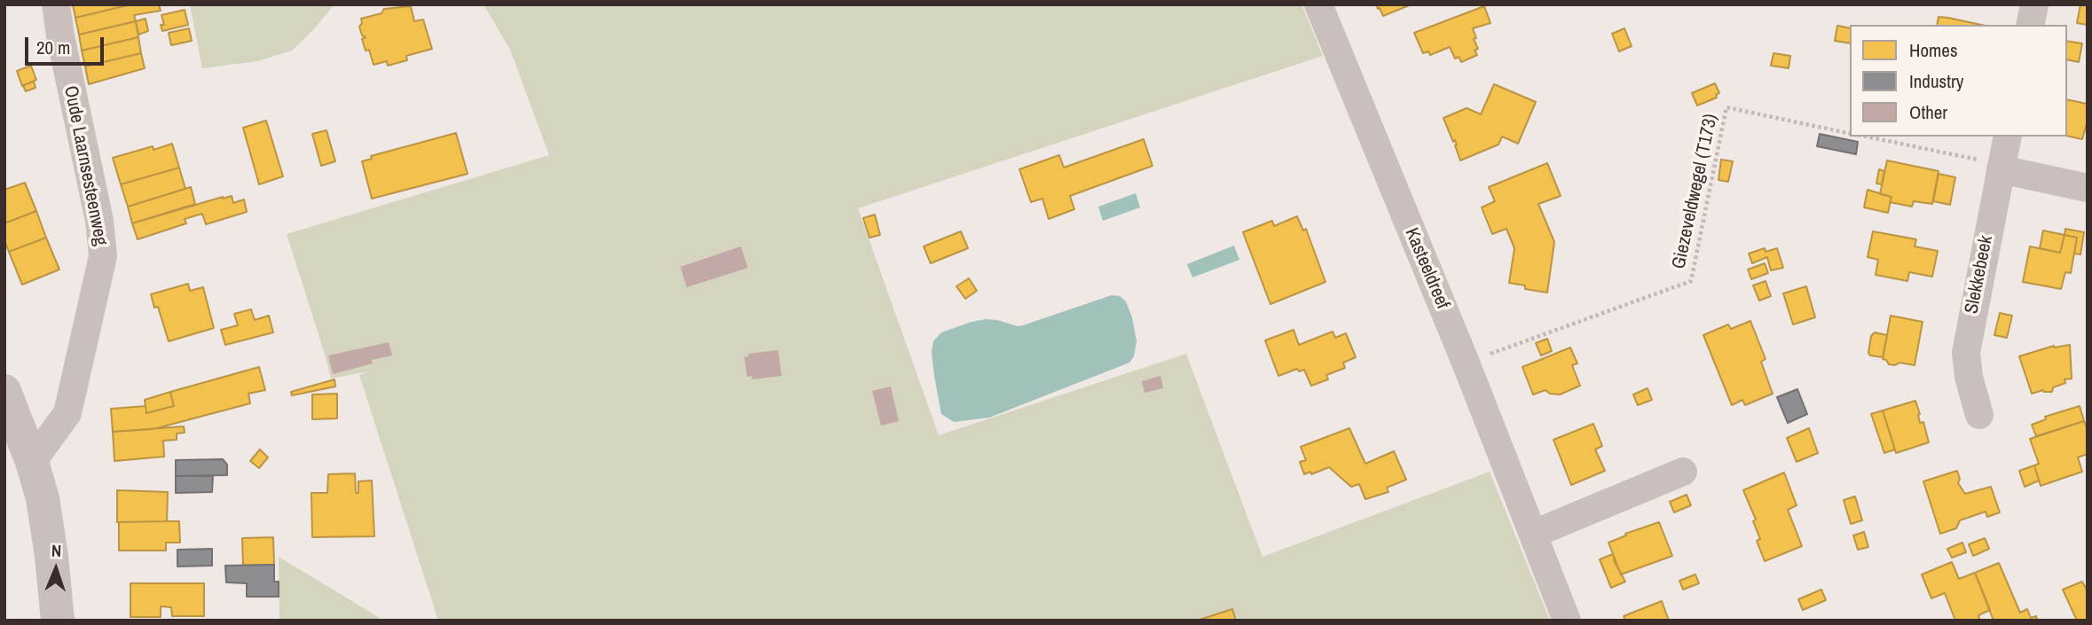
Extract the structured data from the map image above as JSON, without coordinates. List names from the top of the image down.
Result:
{
  "streets": {
    "street": ["Oude Laarnsesteenweg", "Kasteeldreef", "Slekkebeek"],
    "path": ["Giezeveldwegel (T173)"]
  },
  "crossings": [
    ["Giezeveldwegel (T173)", "Kasteeldreef"]
  ],
  "legend": ["Homes", "Industry", "Other"],
  "scale_bar": "20 m",
  "north": "top"
}
